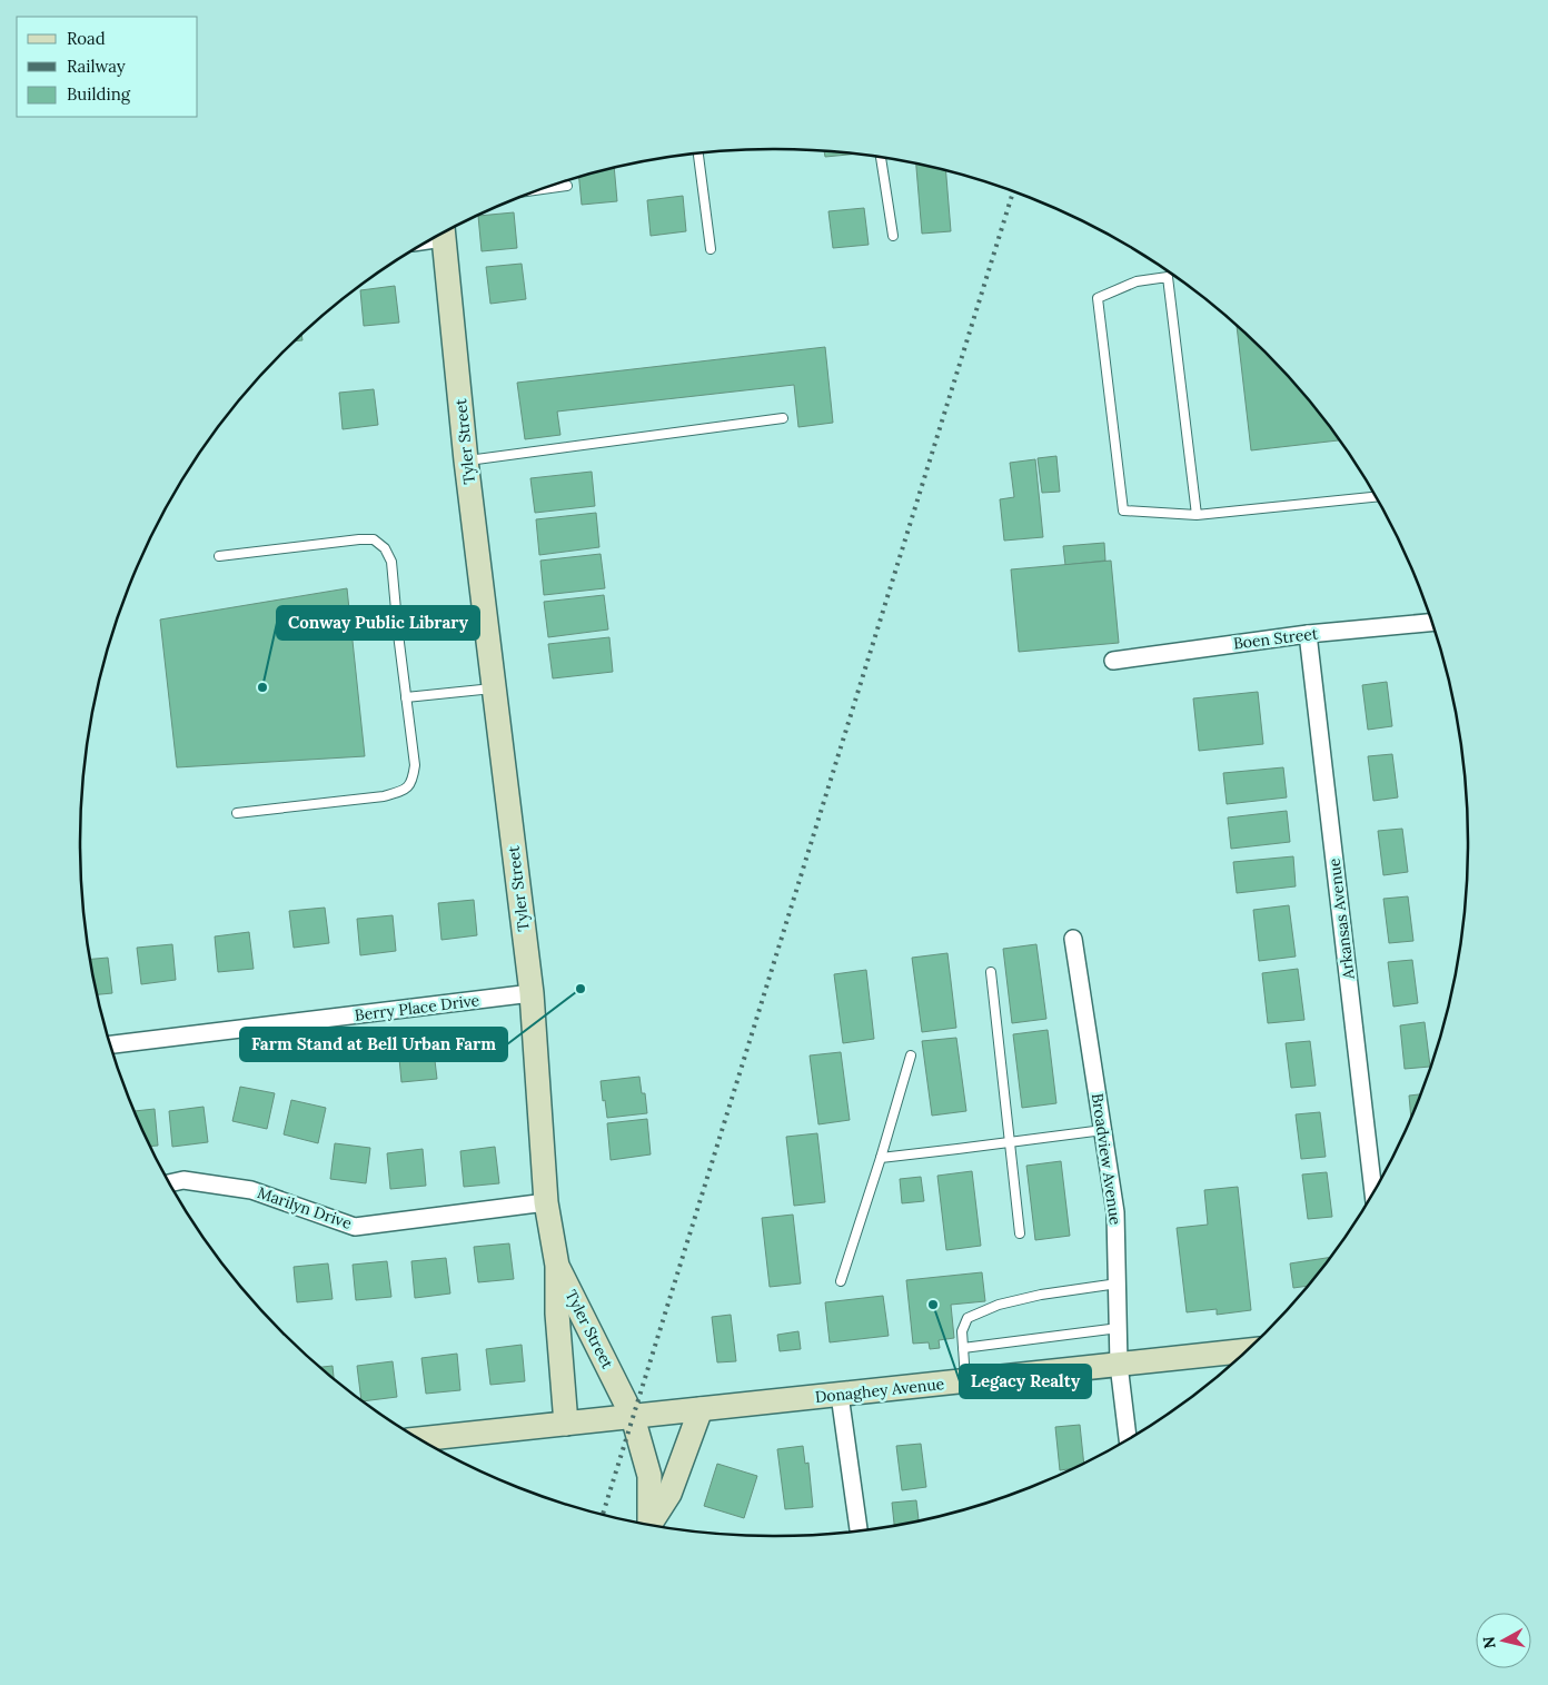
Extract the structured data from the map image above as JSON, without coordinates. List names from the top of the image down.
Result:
{
  "streets": {
    "street": [
      "Tyler Street",
      "Boen Street",
      "Arkansas Avenue",
      "Berry Place Drive",
      "Broadview Avenue",
      "Marilyn Drive",
      "Donaghey Avenue"
    ]
  },
  "crossings": [
    ["Tyler Street", "Berry Place Drive"],
    ["Tyler Street", "Marilyn Drive"],
    ["Tyler Street", "Donaghey Avenue"],
    ["Boen Street", "Arkansas Avenue"],
    ["Broadview Avenue", "Donaghey Avenue"]
  ],
  "places": ["Conway Public Library", "Farm Stand at Bell Urban Farm", "Legacy Realty"],
  "legend": ["Road", "Railway", "Building"],
  "north": "left"
}
